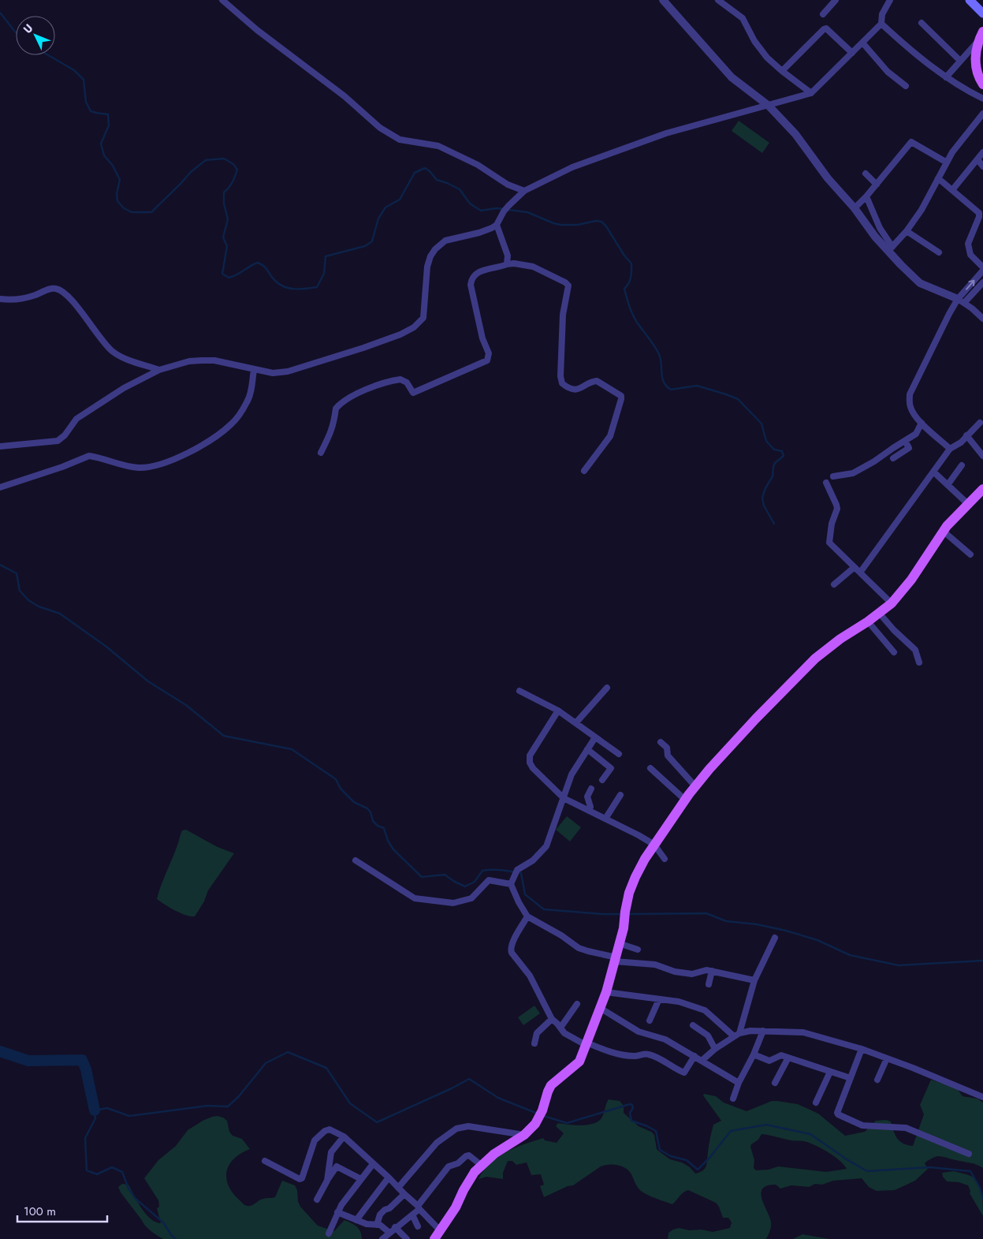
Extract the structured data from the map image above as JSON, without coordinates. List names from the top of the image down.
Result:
{
  "scale_bar": "100 m",
  "north": "top left"
}
